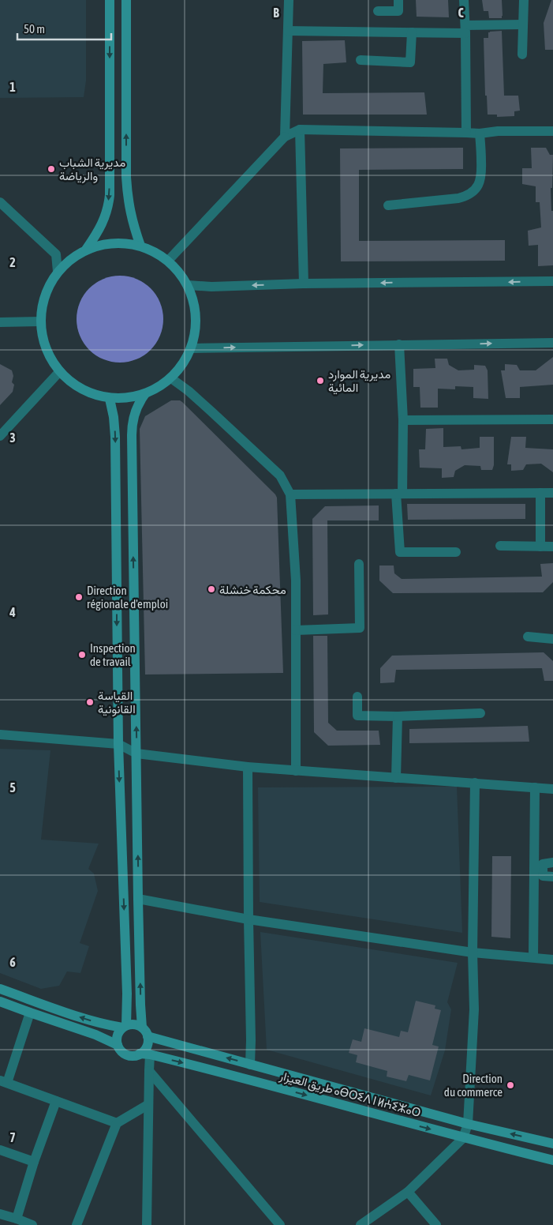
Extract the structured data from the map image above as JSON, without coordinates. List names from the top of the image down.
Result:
{
  "streets": {
    "main road": ["طريق العيزار ⴰⴱⵔⵉⴷ ⵏ ⵍⵄⵉⵣⴰⵔ"]
  },
  "places": [
    "مديرية الشباب والرياضة",
    "مديرية الموارد المائية",
    "محكمة خنشلة",
    "Direction régionale d'emploi",
    "Inspection de travail",
    "القياسة القانونية",
    "Direction du commerce"
  ],
  "scale_bar": "50 m",
  "grid": {
    "columns": ["B", "C"],
    "rows": [
      "1",
      "2",
      "3",
      "4",
      "5",
      "6",
      "7"
    ]
  }
}
